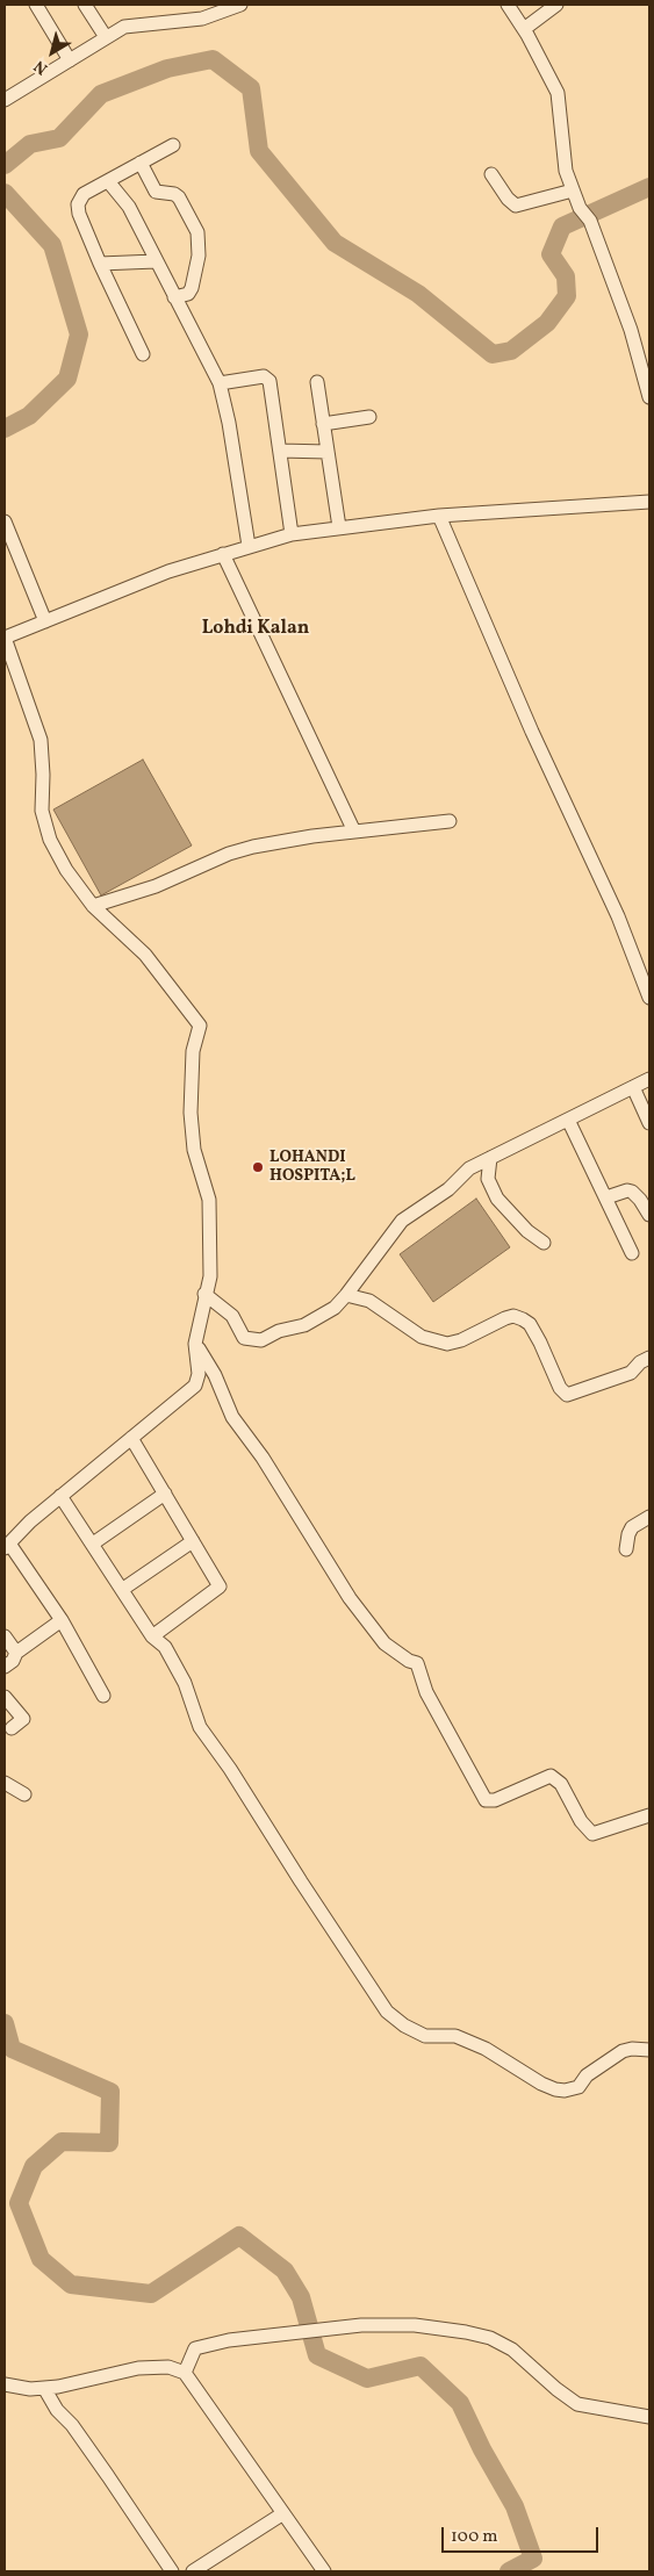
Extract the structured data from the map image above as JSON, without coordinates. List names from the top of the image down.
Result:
{
  "districts": ["Lohdi Kalan"],
  "places": ["LOHANDI HOSPITA;L"],
  "scale_bar": "100 m",
  "north": "bottom left"
}
